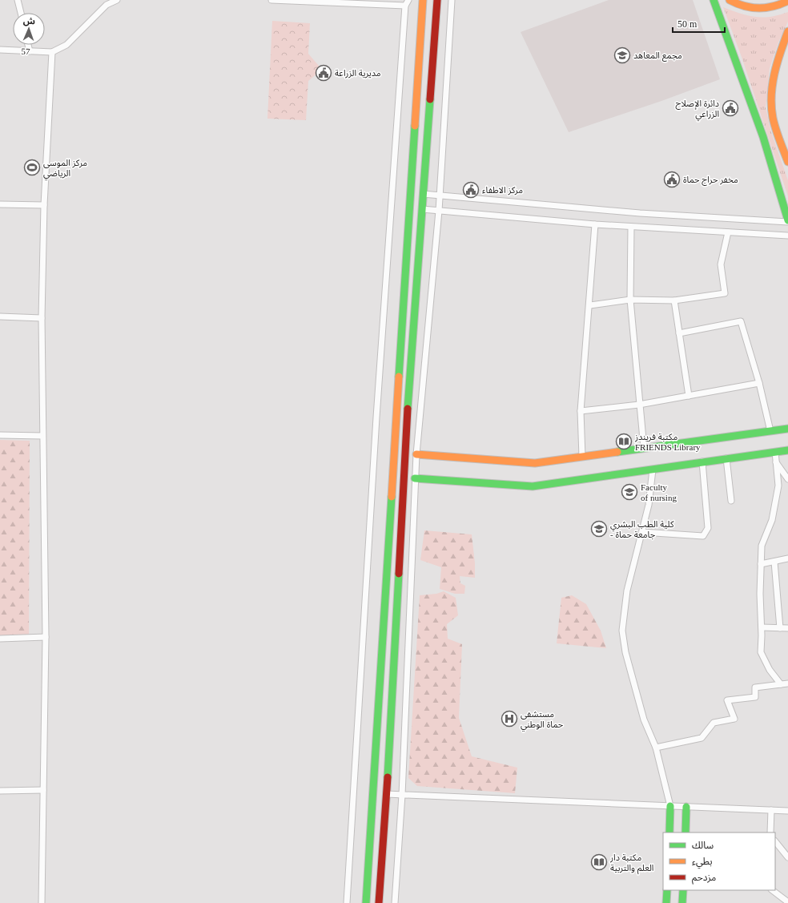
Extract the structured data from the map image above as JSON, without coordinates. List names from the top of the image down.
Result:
{
  "streets": {
    "street": ["57"]
  },
  "places": {
    "school or university": ["مجمع المعاهد", "Faculty of nursing", "كلية الطب البشري - جامعة حماة"],
    "public building": [
      "مديرية الزراعة",
      "دائرة الإصلاح الزراعي",
      "مخفر حراج حماة",
      "مركز الاطفاء"
    ],
    "sports": ["مركز الموسى الرياضي"],
    "library": ["مكتبة فريندز FRIENDS Library", "مكتبة دار العلم والتربية"],
    "hospital": ["مستشفى حماة الوطني"]
  },
  "legend": ["سالك", "بطيء", "مزدحم"],
  "scale_bar": "50 m",
  "north": "top"
}
